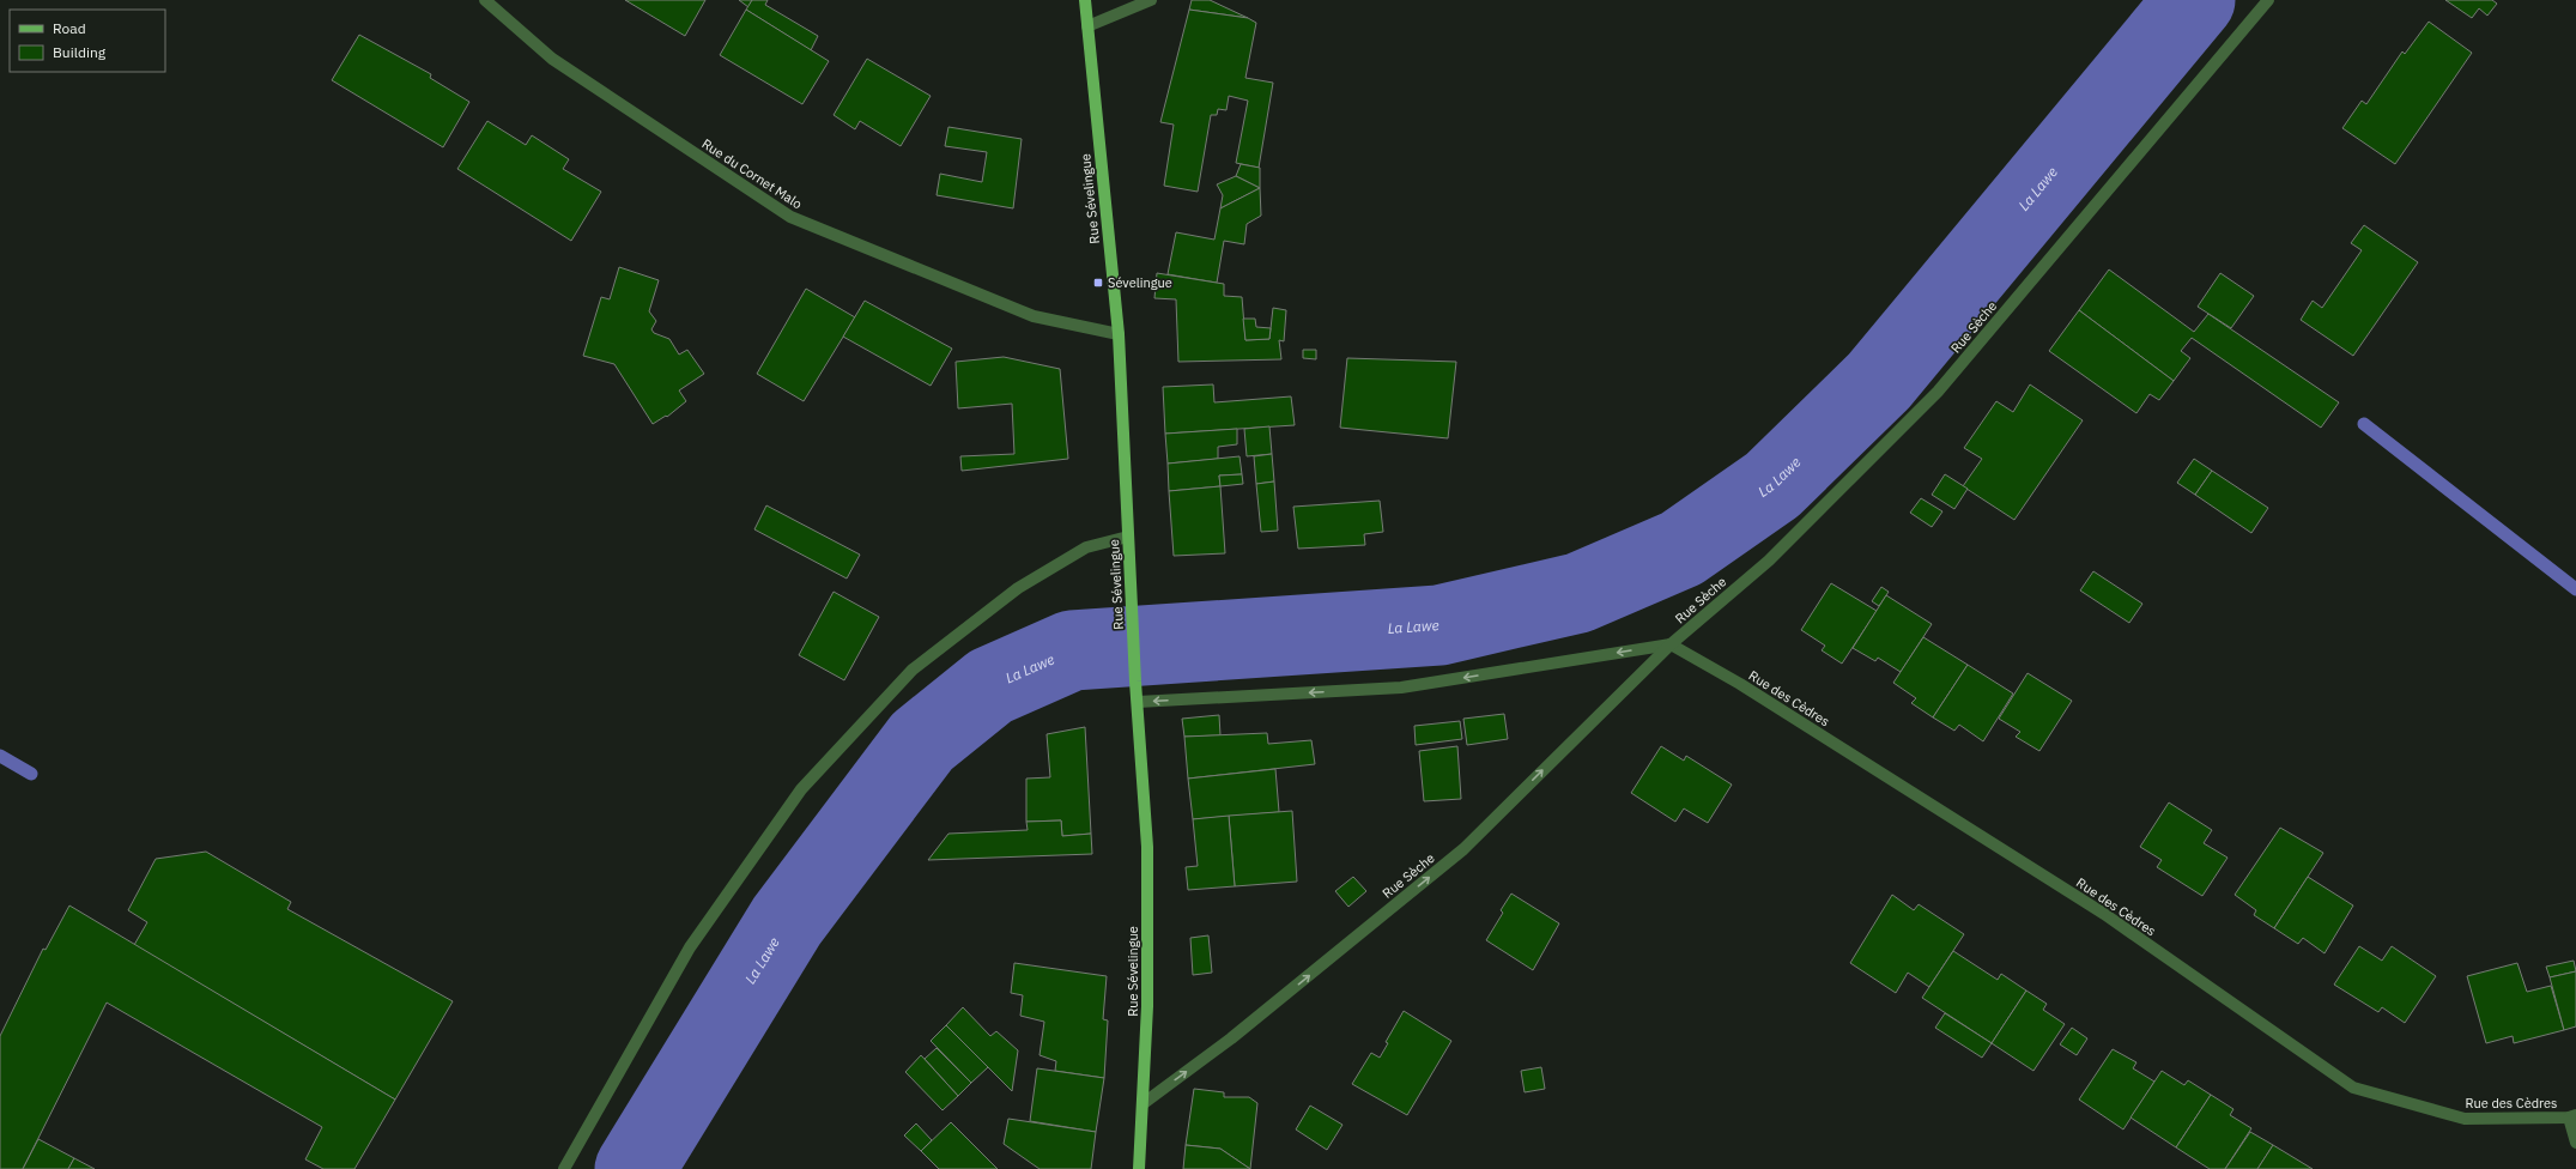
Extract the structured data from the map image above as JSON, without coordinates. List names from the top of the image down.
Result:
{
  "streets": {
    "main road": ["Rue Sévelingue"],
    "street": ["Rue du Cornet Malo", "Rue Sèche", "Rue des Cèdres"]
  },
  "crossings": [
    ["Rue du Cornet Malo", "Rue Sévelingue"],
    ["Rue Sévelingue", "Rue Sèche"],
    ["Rue Sèche", "Rue des Cèdres"]
  ],
  "one_way": ["Rue Sèche"],
  "water": ["La Lawe"],
  "places": {
    "transit": ["Sévelingue"]
  },
  "legend": ["Road", "Building"]
}
